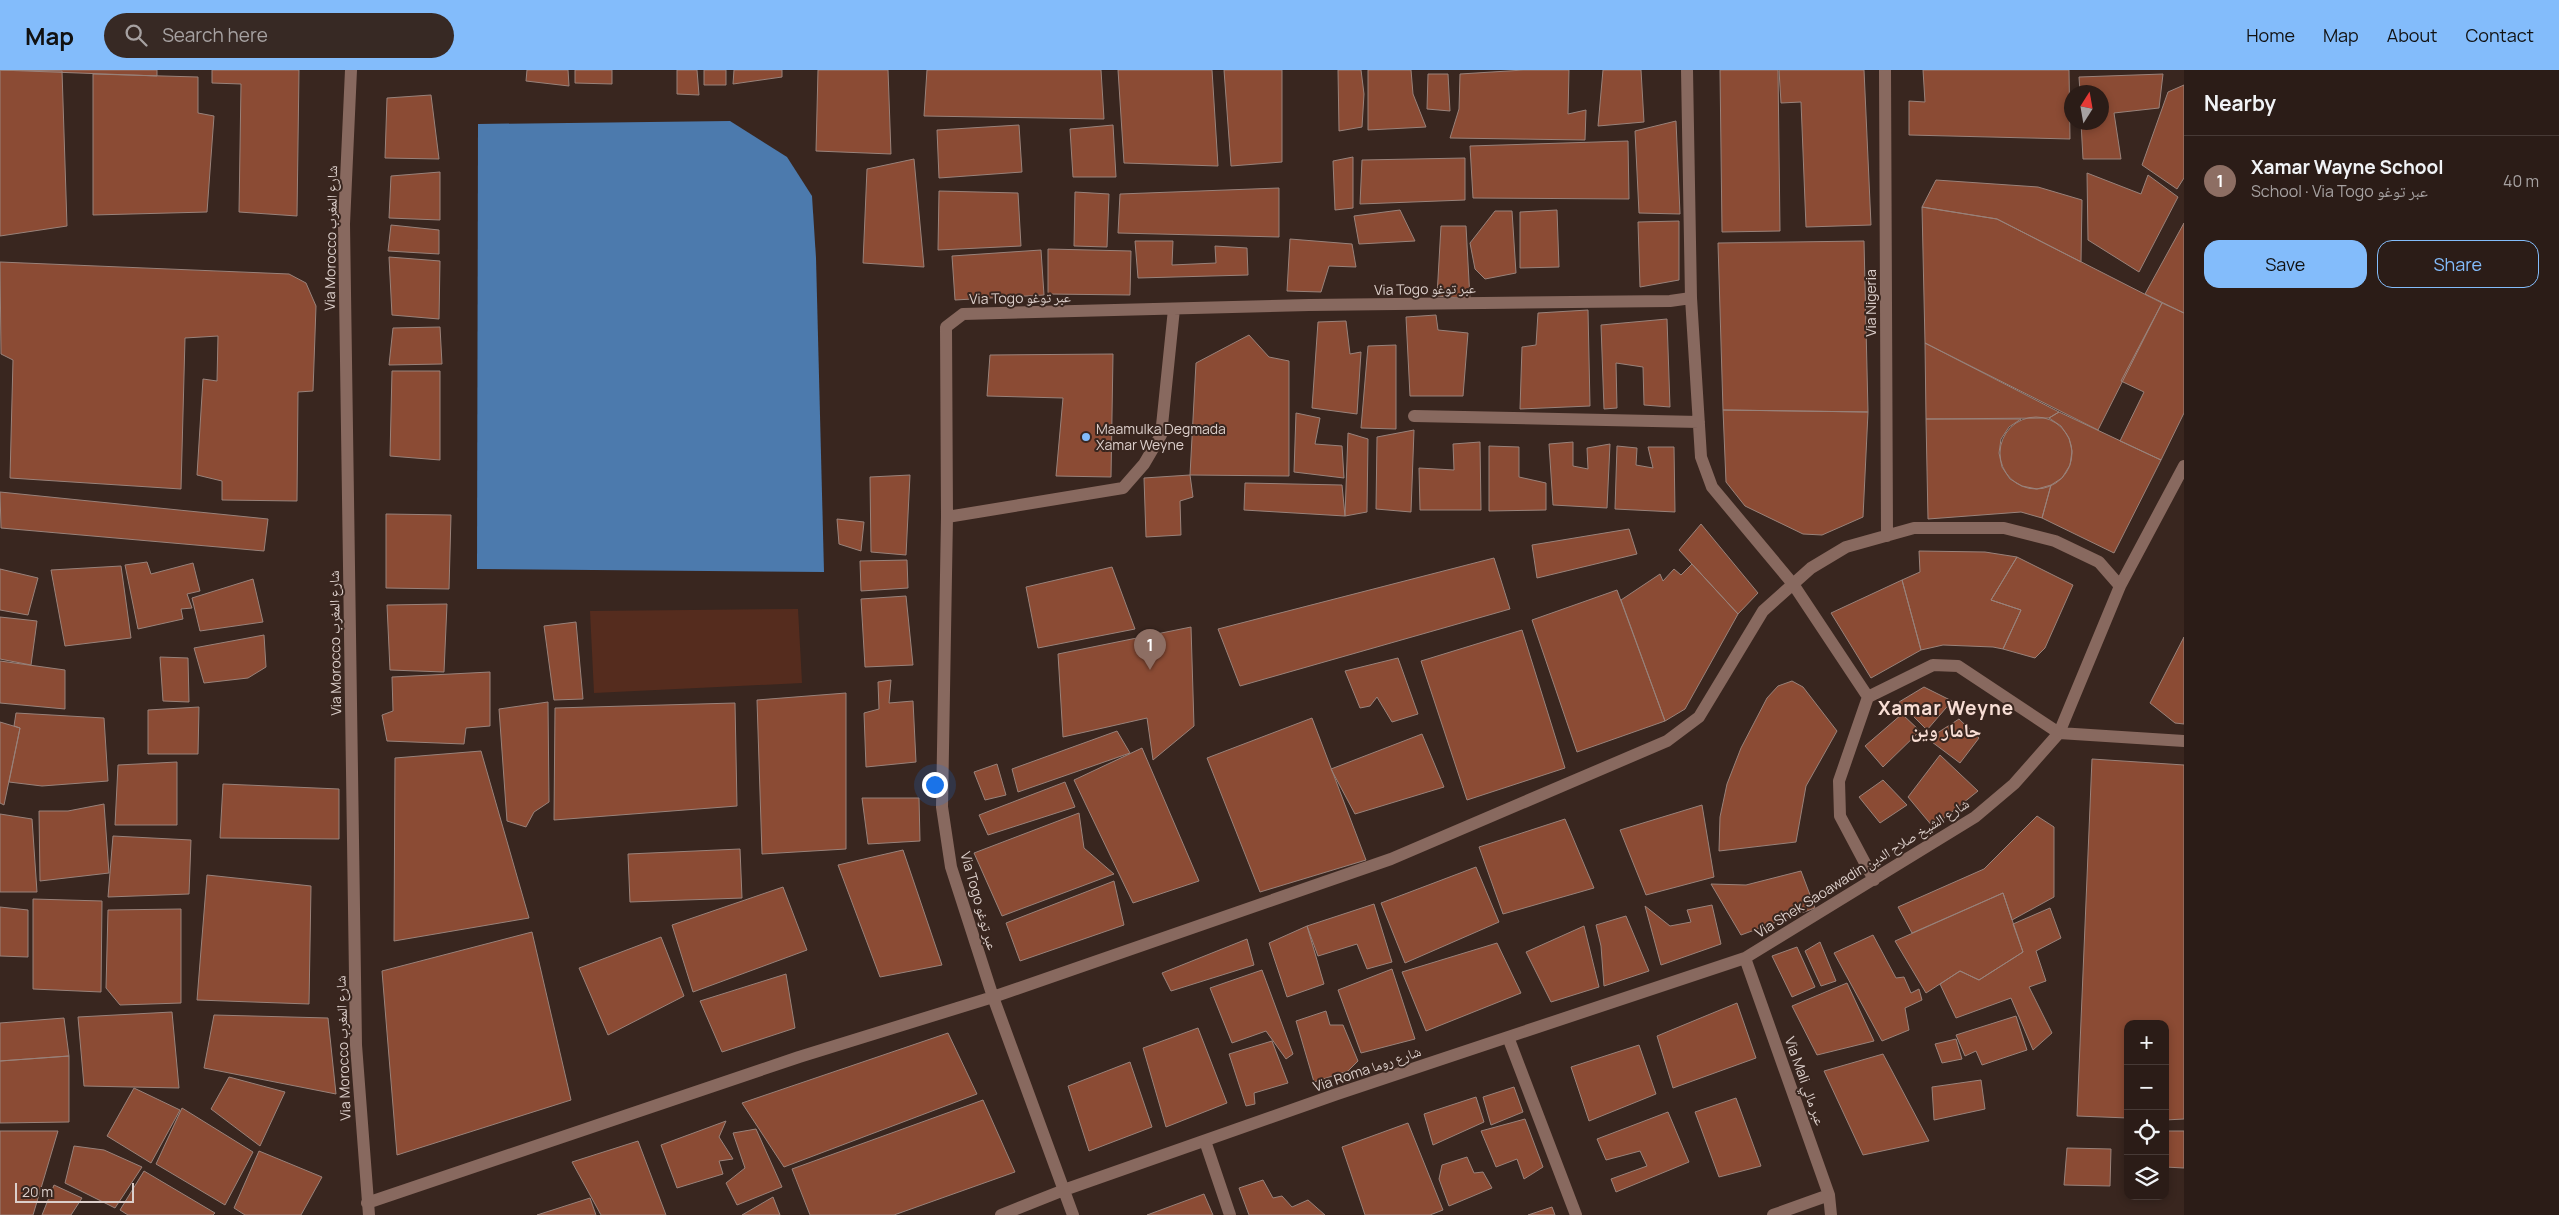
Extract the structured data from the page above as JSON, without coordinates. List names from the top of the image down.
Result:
{
  "streets": {
    "street": [
      "Via Morocco شارع المغرب",
      "Via Togo عبر توغو",
      "Via Nigeria",
      "Via Shek Saoawadin شارع الشيخ صلاح الدين",
      "Via Roma شارع روما",
      "Via Mali عبر مالي"
    ]
  },
  "crossings": [
    ["Via Togo عبر توغو", "Via Roma شارع روما"],
    ["Via Shek Saoawadin شارع الشيخ صلاح الدين", "Via Roma شارع روما"],
    ["Via Shek Saoawadin شارع الشيخ صلاح الدين", "Via Mali عبر مالي"],
    ["Via Roma شارع روما", "Via Mali عبر مالي"]
  ],
  "districts": ["Xamar Weyne حامار وين"],
  "places": ["Maamulka Degmada Xamar Weyne"],
  "scale_bar": "20 m",
  "north": "top",
  "page": {
    "header": "Map",
    "search": "Search here",
    "nav": [
      "Home",
      "Map",
      "About",
      "Contact"
    ],
    "heading": "Nearby",
    "list": [
      {
        "mark": "1",
        "name": "Xamar Wayne School",
        "note": "School · Via Togo عبر توغو",
        "value": "40 m"
      }
    ],
    "buttons": ["Save", "Share"],
    "pins": "1",
    "map_buttons": ["+", "−"],
    "scale": "20 m"
  }
}
